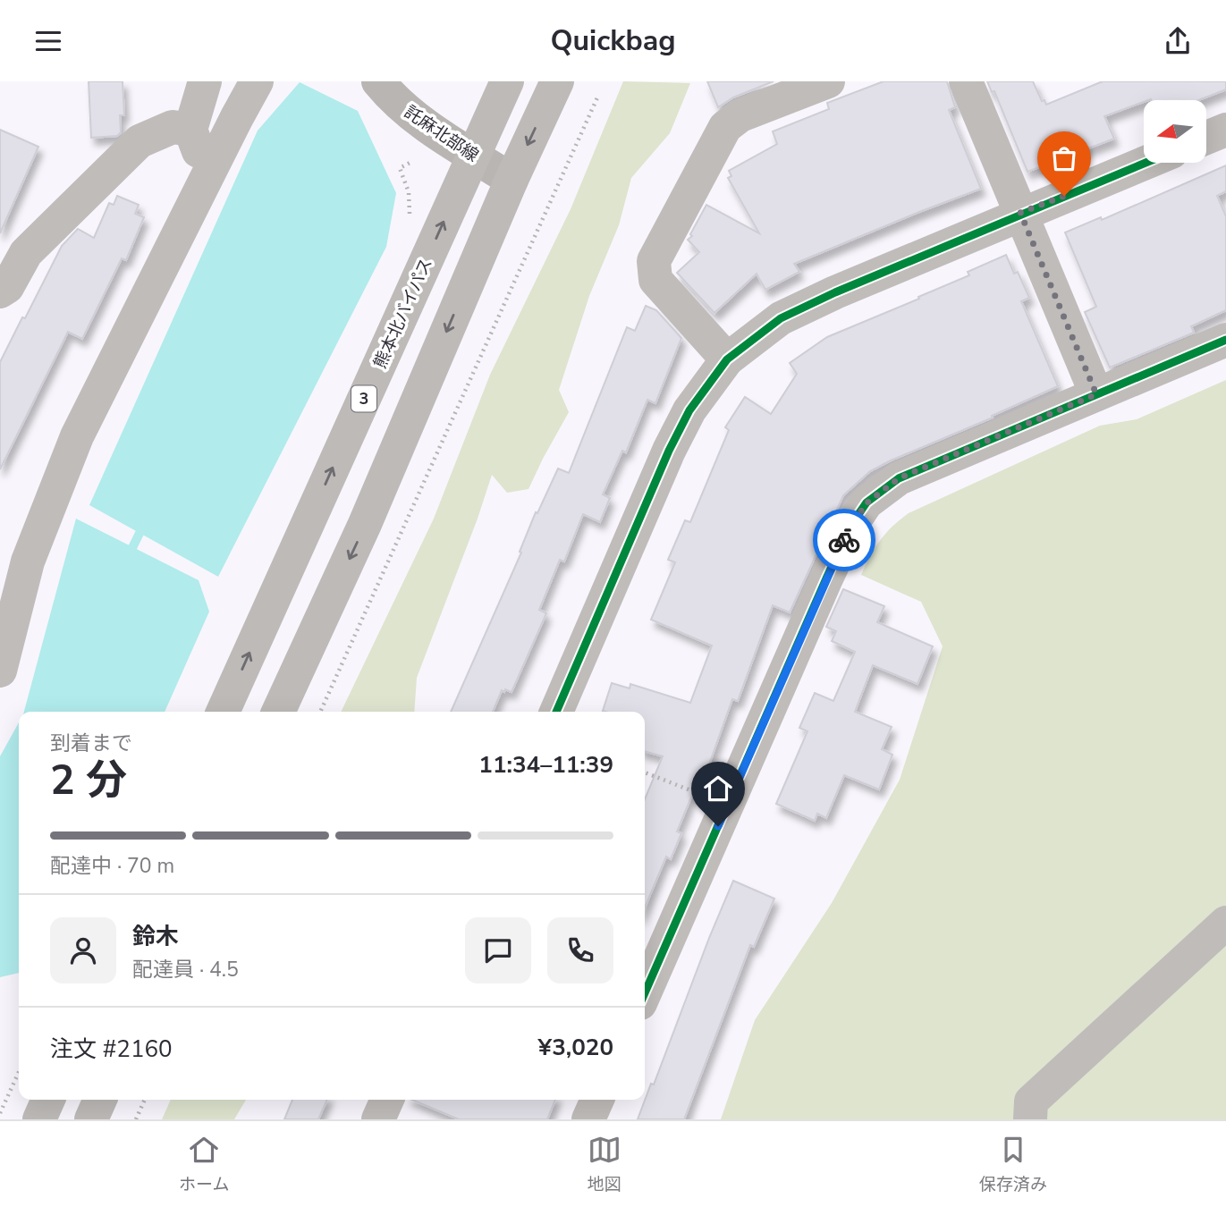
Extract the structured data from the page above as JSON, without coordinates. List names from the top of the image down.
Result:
{
  "streets": {
    "highway": ["熊本北バイパス", "3"],
    "main road": ["託麻北部線"]
  },
  "crossings": [
    ["託麻北部線", "熊本北バイパス"]
  ],
  "north": "left",
  "page": {
    "header": "Quickbag",
    "heading": ["2 分", "到着まで", "11:34–11:39"],
    "panel": [
      "鈴木",
      "配達員 · 4.5",
      "注文 #2160",
      "¥3,020"
    ],
    "bar": "配達中 · 70 m",
    "tabs": ["ホーム", "地図", "保存済み"]
  }
}
